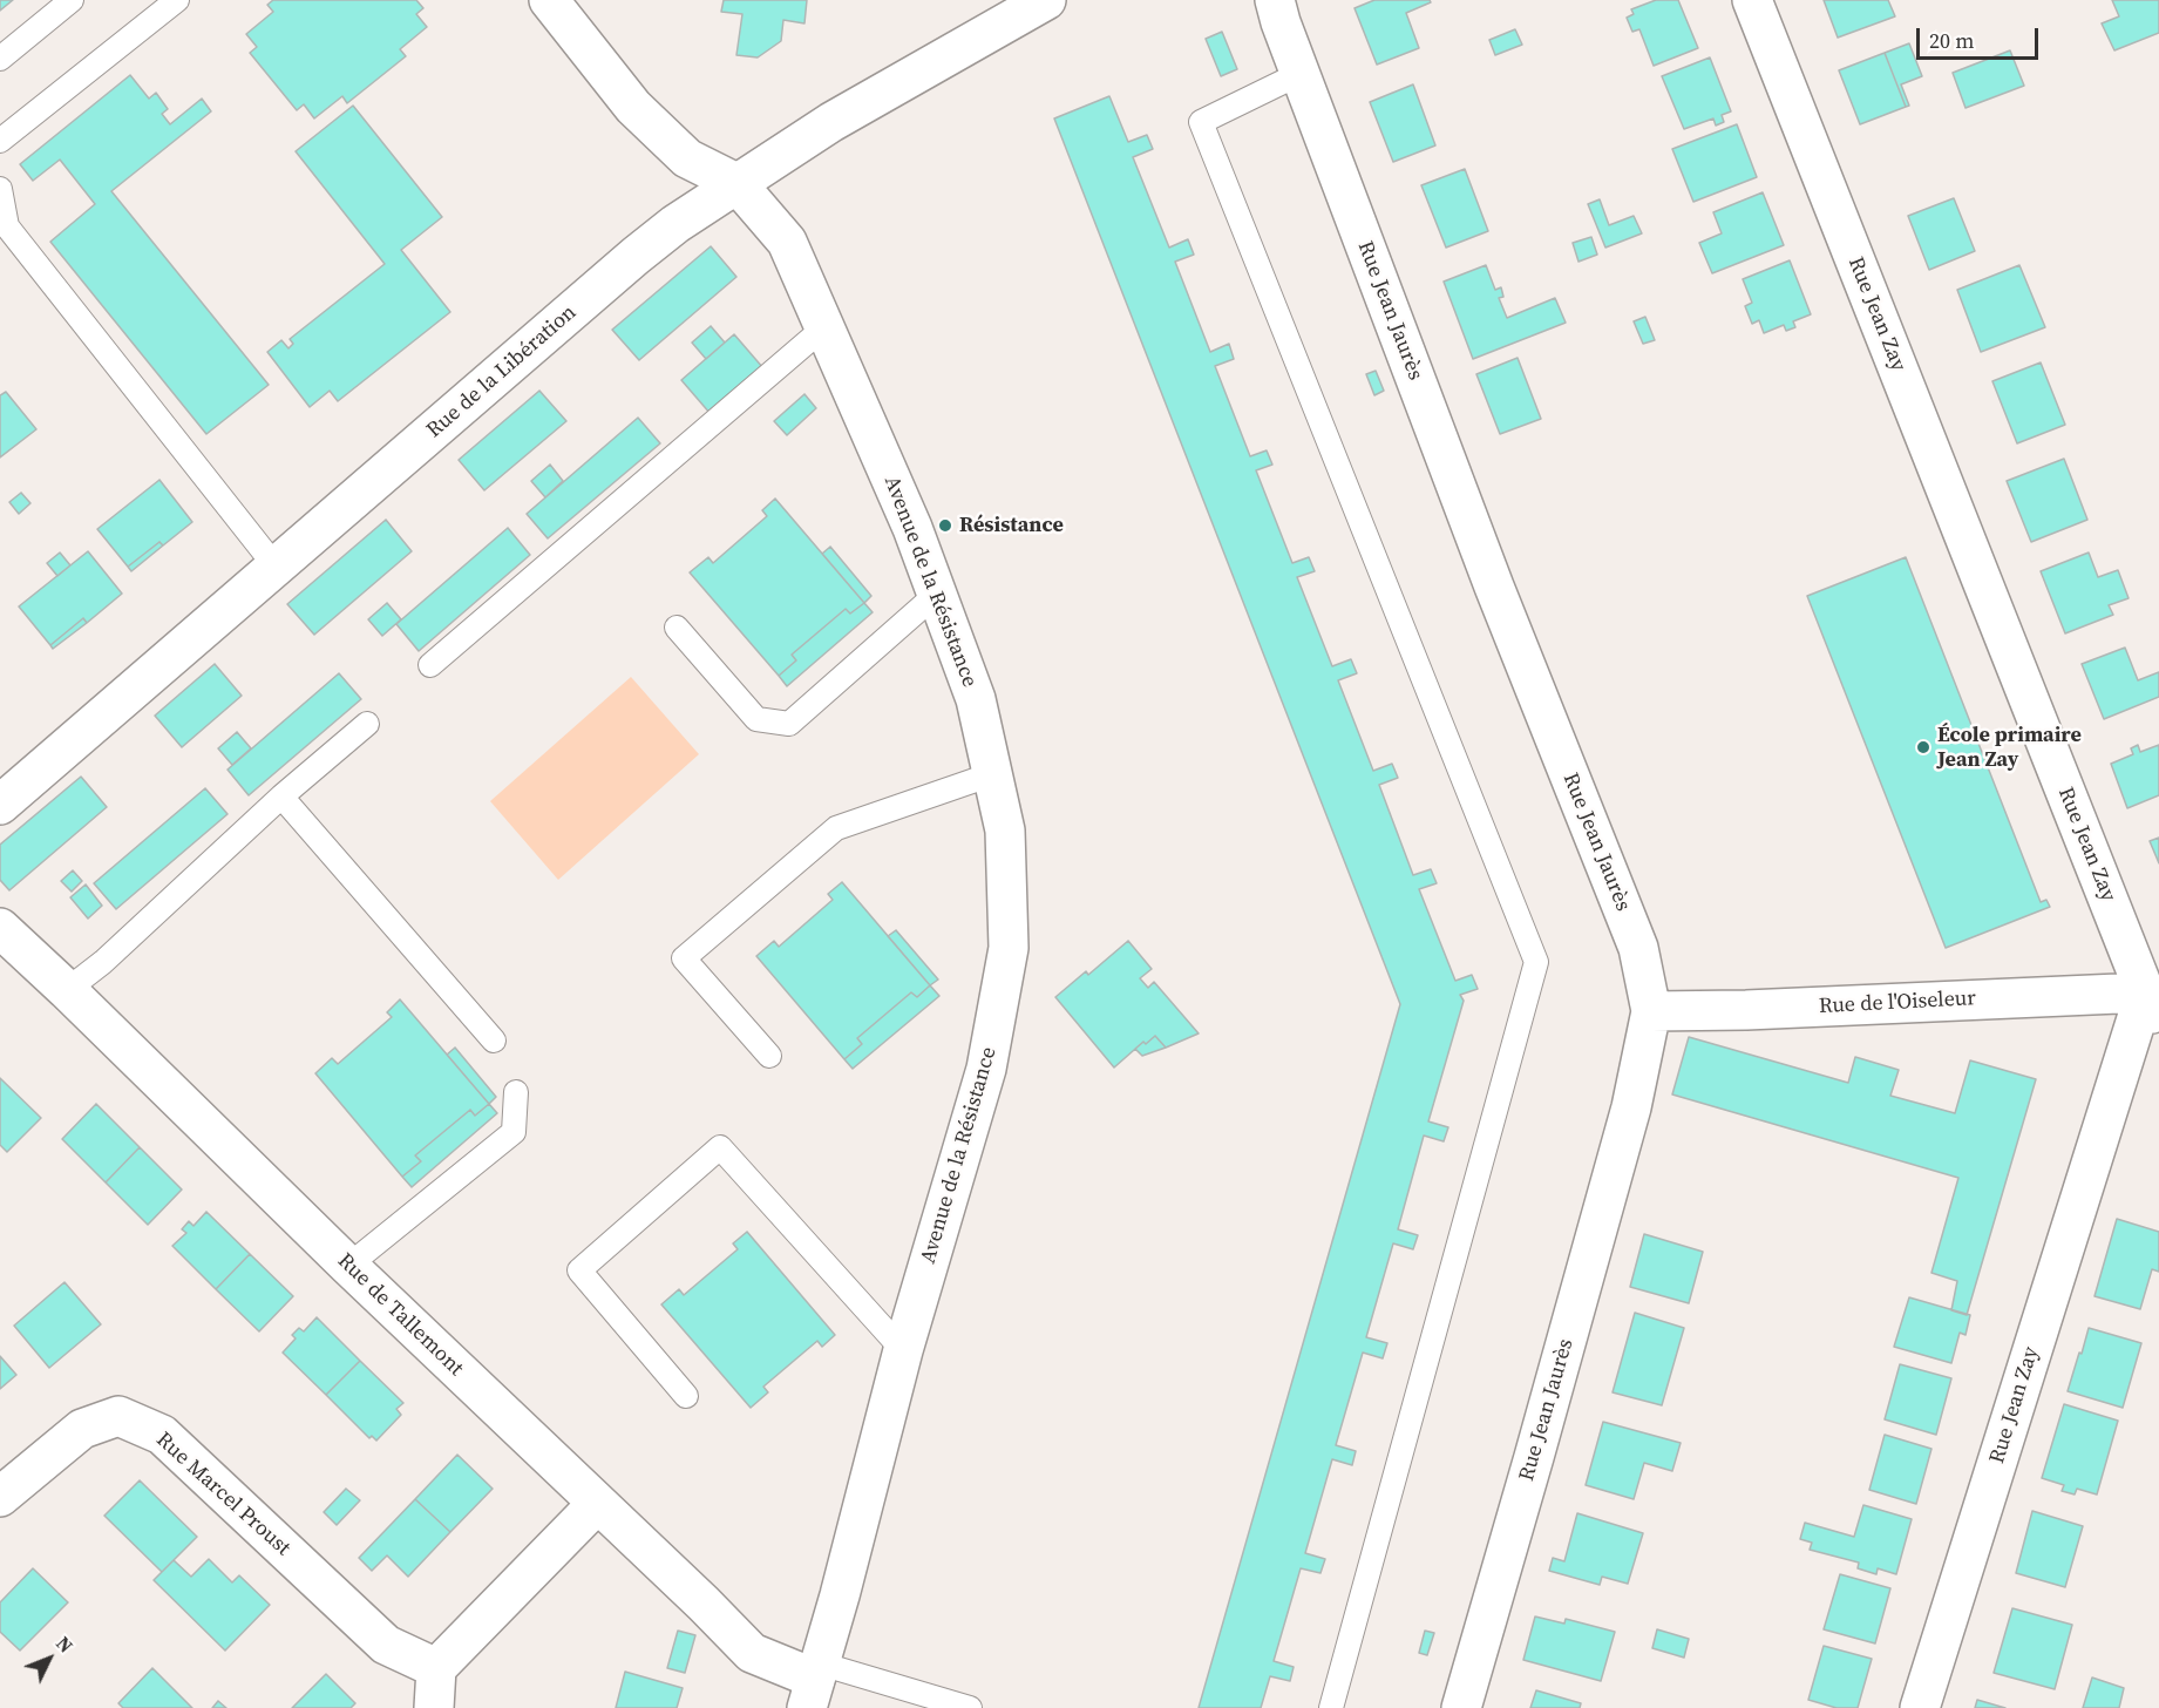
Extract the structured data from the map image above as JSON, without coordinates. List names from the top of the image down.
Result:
{
  "streets": {
    "street": [
      "Rue Jean Jaurès",
      "Rue Jean Zay",
      "Rue de la Libération",
      "Avenue de la Résistance",
      "Rue de l'Oiseleur",
      "Rue de Tallemont",
      "Rue Marcel Proust"
    ]
  },
  "crossings": [
    ["Rue Jean Jaurès", "Rue de l'Oiseleur"],
    ["Rue Jean Zay", "Rue de l'Oiseleur"],
    ["Rue de la Libération", "Avenue de la Résistance"],
    ["Avenue de la Résistance", "Rue de Tallemont"]
  ],
  "places": ["Résistance", "École primaire Jean Zay"],
  "scale_bar": "20 m",
  "north": "top right"
}
